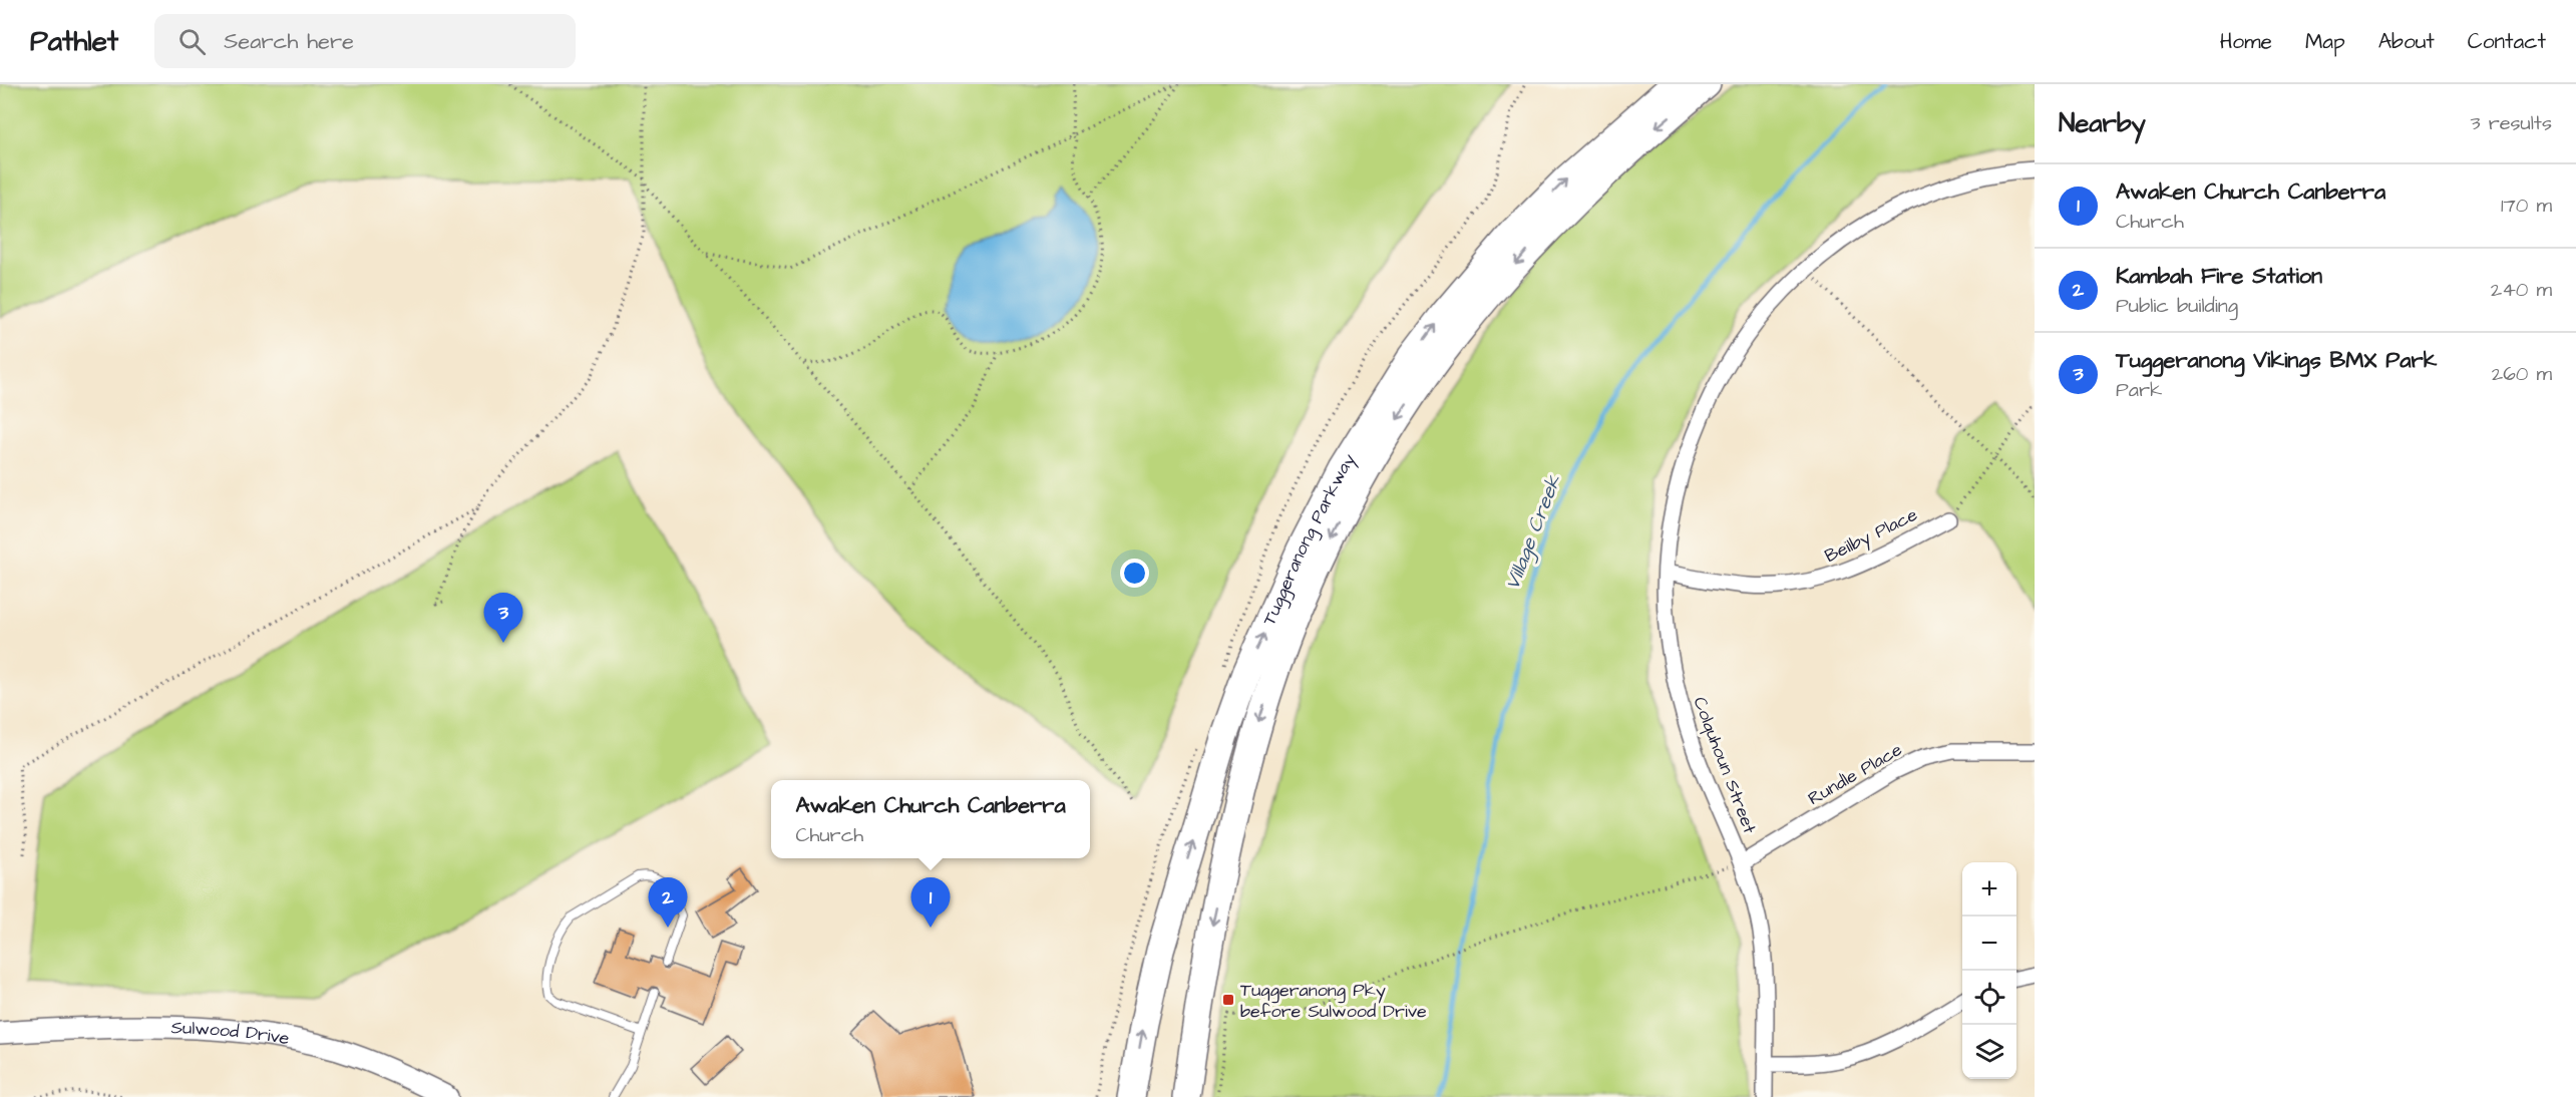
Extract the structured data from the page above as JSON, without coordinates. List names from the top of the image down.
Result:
{
  "streets": {
    "highway": ["Tuggeranong Parkway"],
    "main road": ["Sulwood Drive"],
    "street": ["Beilby Place", "Colquhoun Street", "Rundle Place"]
  },
  "crossings": [
    ["Beilby Place", "Colquhoun Street"],
    ["Colquhoun Street", "Rundle Place"]
  ],
  "water": ["Village Creek"],
  "places": {
    "transit": ["Tuggeranong Pky before Sulwood Drive"]
  },
  "page": {
    "header": "Pathlet",
    "search": "Search here",
    "nav": [
      "Home",
      "Map",
      "About",
      "Contact"
    ],
    "heading": ["Nearby", "3 results"],
    "list": [
      {
        "mark": "1",
        "name": "Awaken Church Canberra",
        "note": "Church",
        "value": "170 m"
      },
      {
        "mark": "2",
        "name": "Kambah Fire Station",
        "note": "Public building",
        "value": "240 m"
      },
      {
        "mark": "3",
        "name": "Tuggeranong Vikings BMX Park",
        "note": "Park",
        "value": "260 m"
      }
    ],
    "pins": ["3", "1", "2"],
    "popup": ["Awaken Church Canberra", "Church"],
    "map_buttons": ["+", "−"]
  }
}
